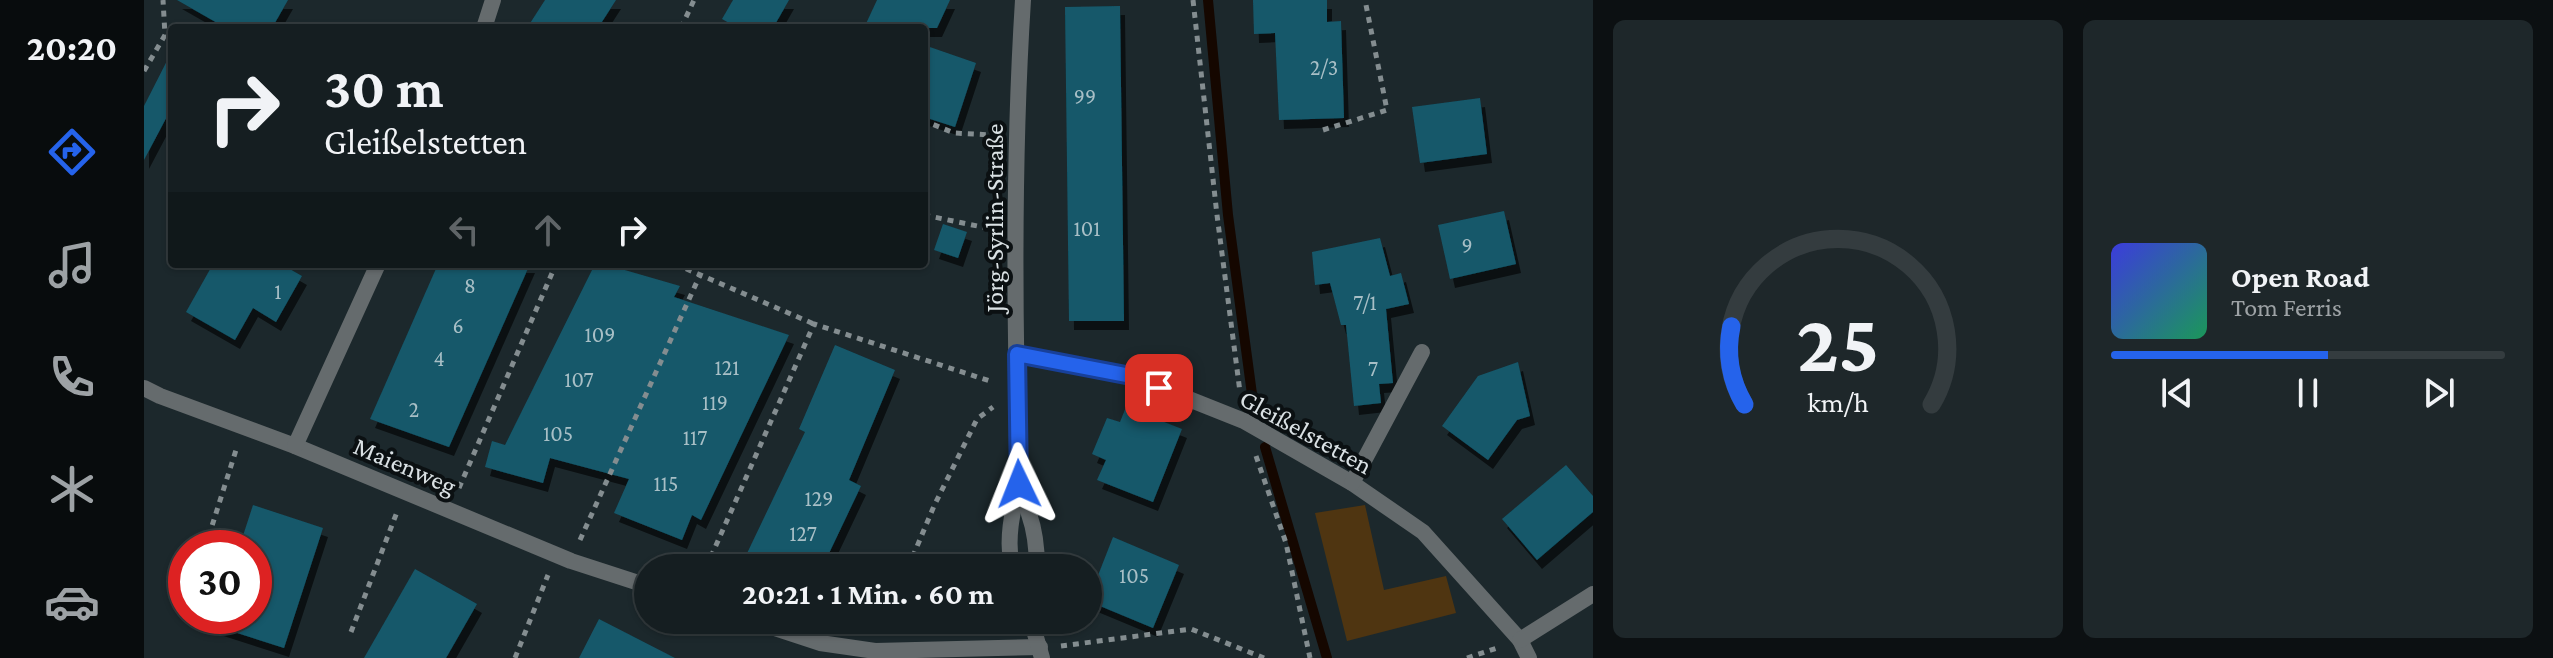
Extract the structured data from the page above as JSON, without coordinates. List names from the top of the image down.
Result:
{
  "streets": {
    "street": ["Jörg-Syrlin-Straße", "Gleißelstetten", "Maienweg"]
  },
  "crossings": [
    ["Jörg-Syrlin-Straße", "Gleißelstetten"]
  ],
  "house_numbers": [
    "2/3",
    "99",
    "101",
    "9",
    "8",
    "1",
    "7/1",
    "6",
    "109",
    "4",
    "121",
    "7",
    "107",
    "119",
    "2",
    "105",
    "117",
    "115",
    "129",
    "127",
    "105"
  ],
  "page": {
    "tabs": "20:20",
    "turn": ["30 m", "Gleißelstetten"],
    "song": ["Open Road", "Tom Ferris"],
    "limit": "30",
    "trip": "20:21 · 1 Min. · 60 m",
    "gauge": ["25", "km/h"]
  }
}
